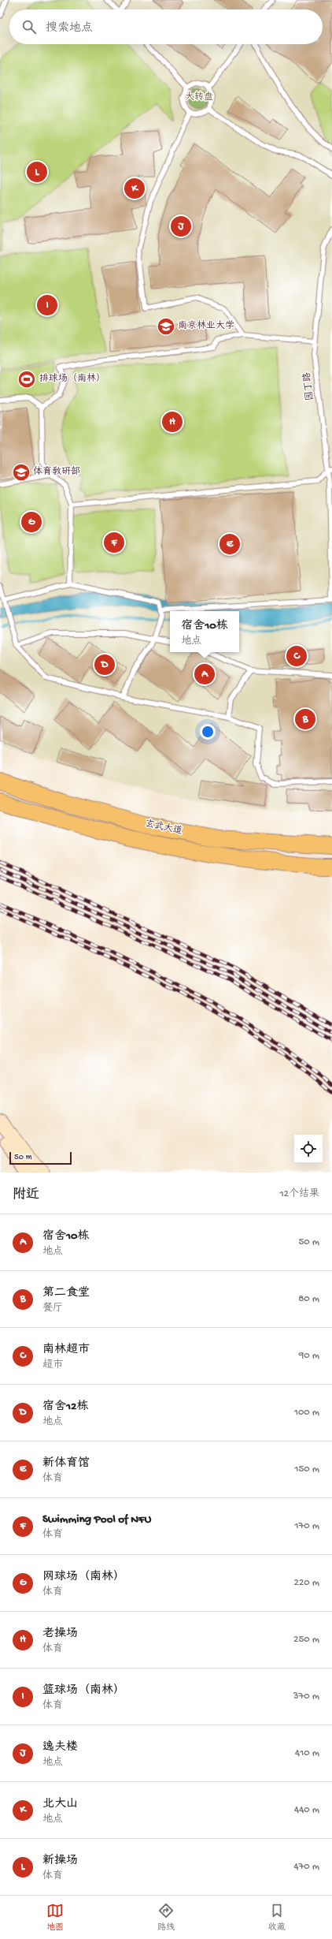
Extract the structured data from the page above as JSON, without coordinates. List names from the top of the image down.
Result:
{
  "streets": {
    "highway": ["玄武大道"],
    "lane": ["园丁路"]
  },
  "parks": ["大转盘"],
  "places": {
    "school or university": ["南京林业大学", "体育教研部"],
    "sports": ["排球场（南林）"]
  },
  "scale_bar": "50 m",
  "page": {
    "search": "搜索地点",
    "pins": [
      "L",
      "K",
      "J",
      "I",
      "H",
      "G",
      "F",
      "E",
      "C",
      "D",
      "A",
      "B"
    ],
    "popup": ["宿舍10栋", "地点"],
    "scale": "50 m",
    "heading": ["附近", "12个结果"],
    "list": [
      {
        "mark": "A",
        "name": "宿舍10栋",
        "note": "地点",
        "value": "50 m"
      },
      {
        "mark": "B",
        "name": "第二食堂",
        "note": "餐厅",
        "value": "80 m"
      },
      {
        "mark": "C",
        "name": "南林超市",
        "note": "超市",
        "value": "90 m"
      },
      {
        "mark": "D",
        "name": "宿舍12栋",
        "note": "地点",
        "value": "100 m"
      },
      {
        "mark": "E",
        "name": "新体育馆",
        "note": "体育",
        "value": "150 m"
      },
      {
        "mark": "F",
        "name": "Swimming Pool of NFU",
        "note": "体育",
        "value": "170 m"
      },
      {
        "mark": "G",
        "name": "网球场（南林）",
        "note": "体育",
        "value": "220 m"
      },
      {
        "mark": "H",
        "name": "老操场",
        "note": "体育",
        "value": "250 m"
      },
      {
        "mark": "I",
        "name": "篮球场（南林）",
        "note": "体育",
        "value": "370 m"
      },
      {
        "mark": "J",
        "name": "逸夫楼",
        "note": "地点",
        "value": "410 m"
      },
      {
        "mark": "K",
        "name": "北大山",
        "note": "地点",
        "value": "440 m"
      },
      {
        "mark": "L",
        "name": "新操场",
        "note": "体育",
        "value": "470 m"
      }
    ],
    "nav": ["地图", "路线", "收藏"]
  }
}
